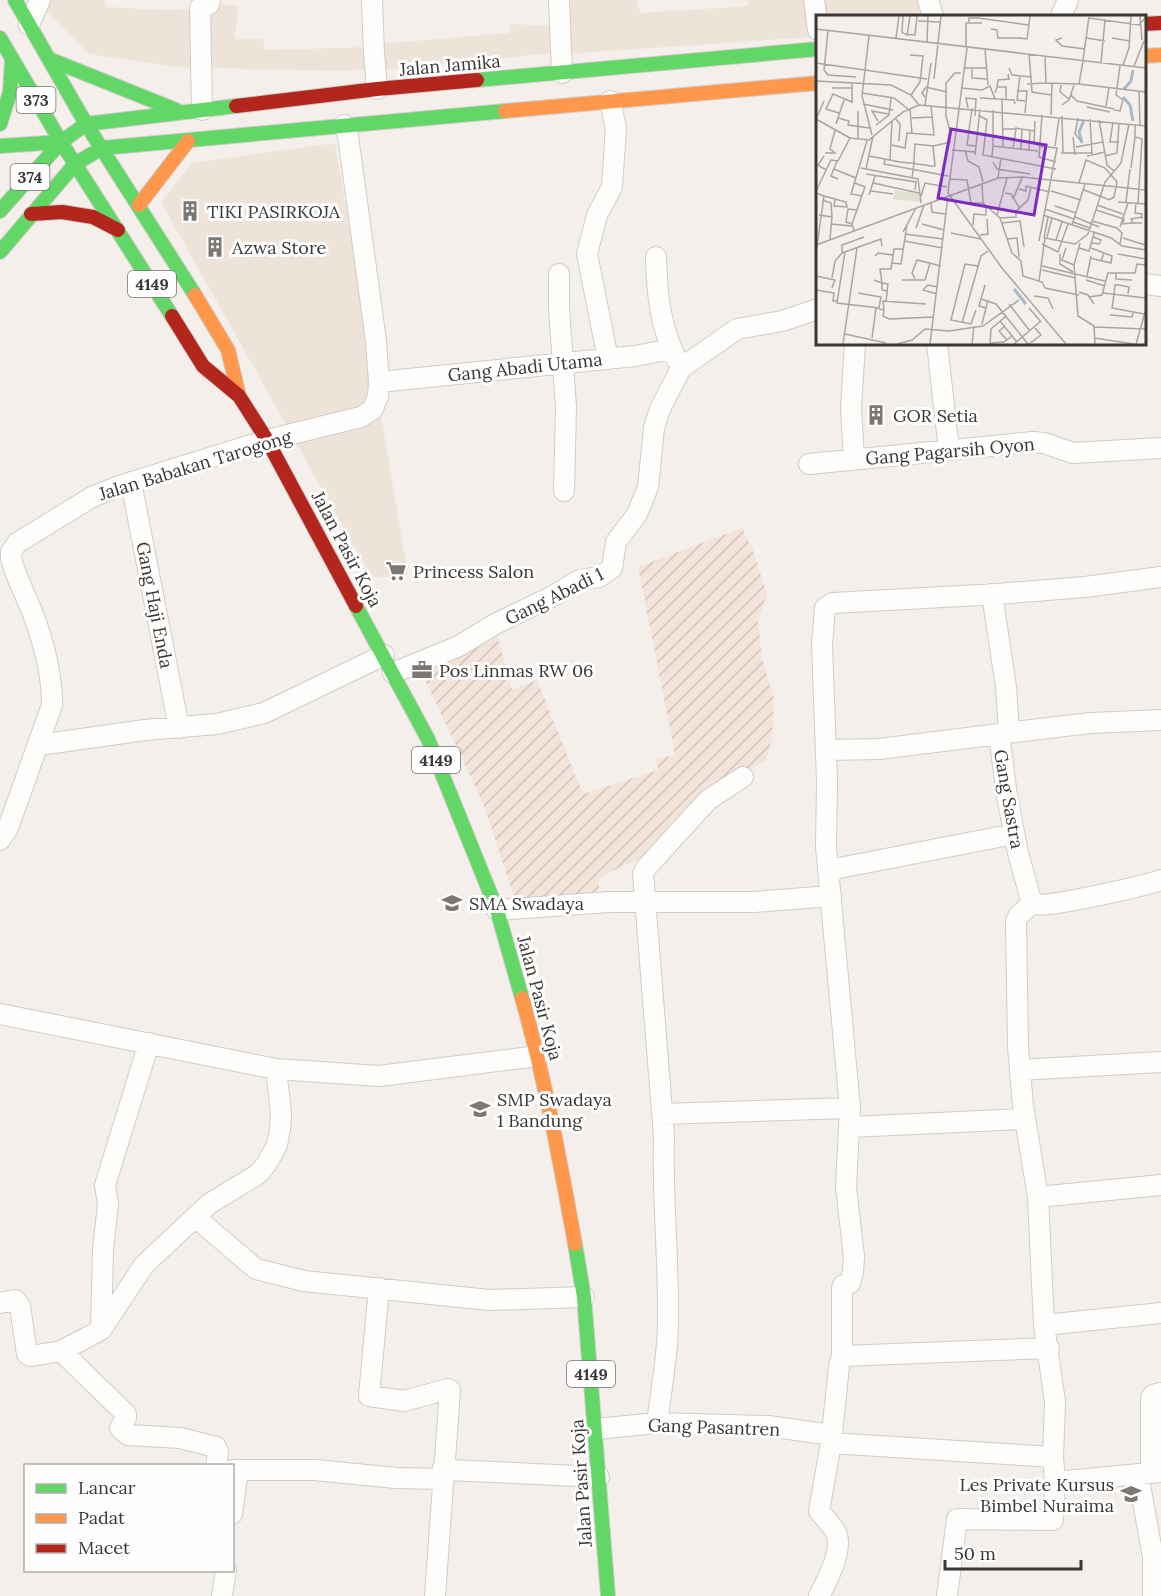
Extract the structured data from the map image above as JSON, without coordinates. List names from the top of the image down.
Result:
{
  "streets": {
    "main road": [
      "Jalan Jamika",
      "373",
      "374",
      "4149",
      "Jalan Pasir Koja"
    ],
    "street": [
      "Gang Abadi Utama",
      "Gang Pagarsih Oyon",
      "Jalan Babakan Tarogong",
      "Gang Abadi 1",
      "Gang Haji Enda",
      "Gang Sastra",
      "Gang Pasantren"
    ]
  },
  "crossings": [
    ["Jalan Jamika", "373"],
    ["Jalan Jamika", "374"],
    ["Jalan Jamika", "Jalan Pasir Koja"],
    ["373", "374"],
    ["373", "Jalan Pasir Koja"],
    ["374", "Jalan Pasir Koja"],
    ["Gang Abadi Utama", "Jalan Babakan Tarogong"],
    ["Jalan Babakan Tarogong", "Jalan Pasir Koja"],
    ["Jalan Babakan Tarogong", "Gang Haji Enda"],
    ["Jalan Pasir Koja", "Gang Abadi 1"],
    ["Jalan Pasir Koja", "Gang Pasantren"]
  ],
  "places": {
    "building": ["TIKI PASIRKOJA", "Azwa Store", "GOR Setia"],
    "supermarket": ["Princess Salon"],
    "office": ["Pos Linmas RW 06"],
    "school or university": ["SMA Swadaya", "SMP Swadaya 1 Bandung", "Les Private Kursus Bimbel Nuraima"]
  },
  "legend": ["Lancar", "Padat", "Macet"],
  "scale_bar": "50 m"
}
